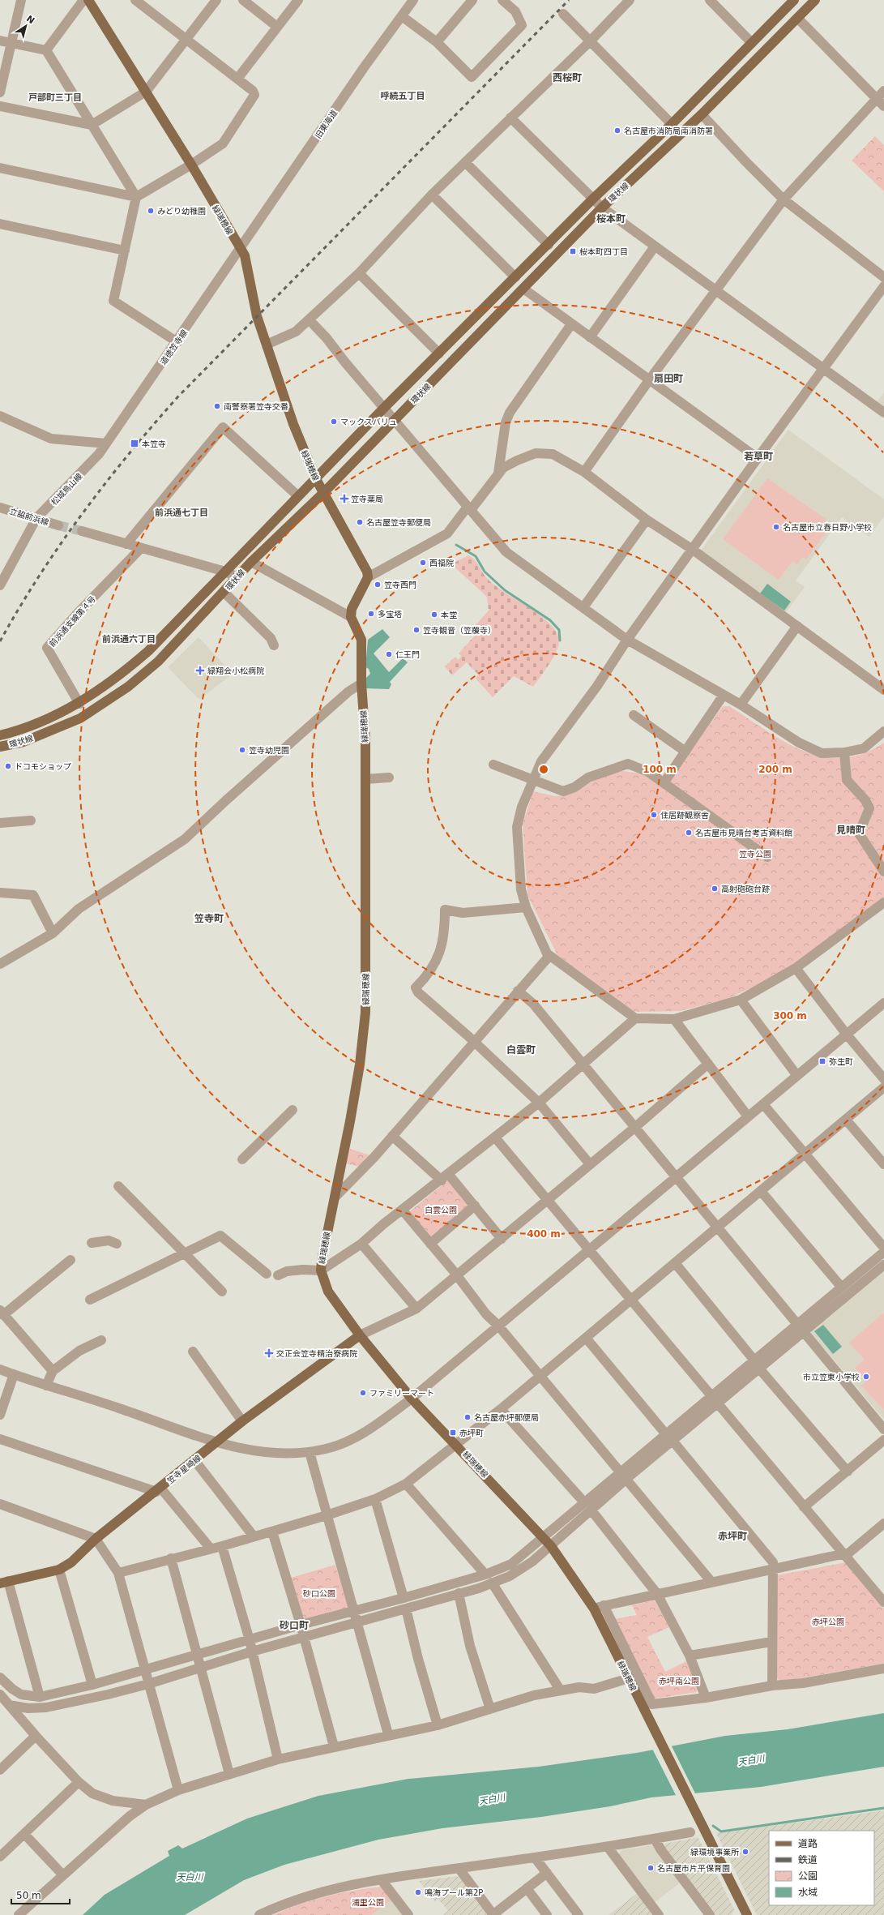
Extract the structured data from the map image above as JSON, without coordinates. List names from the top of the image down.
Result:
{
  "streets": {
    "main road": ["環状線", "緑瑞穂線", "笠寺星崎線"],
    "street": [
      "旧東海道",
      "道徳笠寺線",
      "松城鳥山線",
      "立脇前浜線",
      "前浜通支線第４号"
    ]
  },
  "crossings": [
    ["旧東海道", "緑瑞穂線"],
    ["旧東海道", "道徳笠寺線"],
    ["環状線", "緑瑞穂線"],
    ["環状線", "前浜通支線第４号"],
    ["緑瑞穂線", "道徳笠寺線"],
    ["緑瑞穂線", "笠寺星崎線"],
    ["道徳笠寺線", "松城鳥山線"],
    ["松城鳥山線", "立脇前浜線"]
  ],
  "districts": [
    "西桜町",
    "呼続五丁目",
    "戸部町三丁目",
    "桜本町",
    "扇田町",
    "若草町",
    "前浜通七丁目",
    "前浜通六丁目",
    "見晴町",
    "笠寺町",
    "白雲町",
    "赤坪町",
    "砂口町"
  ],
  "water": ["天白川"],
  "parks": [
    "笠寺公園",
    "白雲公園",
    "砂口公園",
    "赤坪公園",
    "赤坪南公園",
    "浦里公園"
  ],
  "places": {
    "other": [
      "名古屋市消防局南消防署",
      "みどり幼稚園",
      "南警察署笠寺交番",
      "マックスバリュ",
      "名古屋笠寺郵便局",
      "名古屋市立春日野小学校",
      "西福院",
      "笠寺西門",
      "多宝塔",
      "本堂",
      "笠寺観音（笠覆寺）",
      "仁王門",
      "笠寺幼児園",
      "ドコモショップ",
      "住居跡観察舎",
      "名古屋市見晴台考古資料館",
      "高射砲砲台跡",
      "市立笠東小学校",
      "ファミリーマート",
      "名古屋赤坪郵便局",
      "緑環境事業所",
      "名古屋市片平保育園",
      "鳴海プール第2P"
    ],
    "transit": [
      "桜本町四丁目",
      "本笠寺",
      "弥生町",
      "赤坪町"
    ],
    "health": ["笠寺薬局", "緑翔会小松病院", "交正会笠寺精治寮病院"]
  },
  "legend": [
    "道路",
    "鉄道",
    "公園",
    "水域"
  ],
  "scale_bar": "50 m",
  "north": "top right",
  "rings": [
    "100 m",
    "200 m",
    "300 m",
    "400 m"
  ]
}
